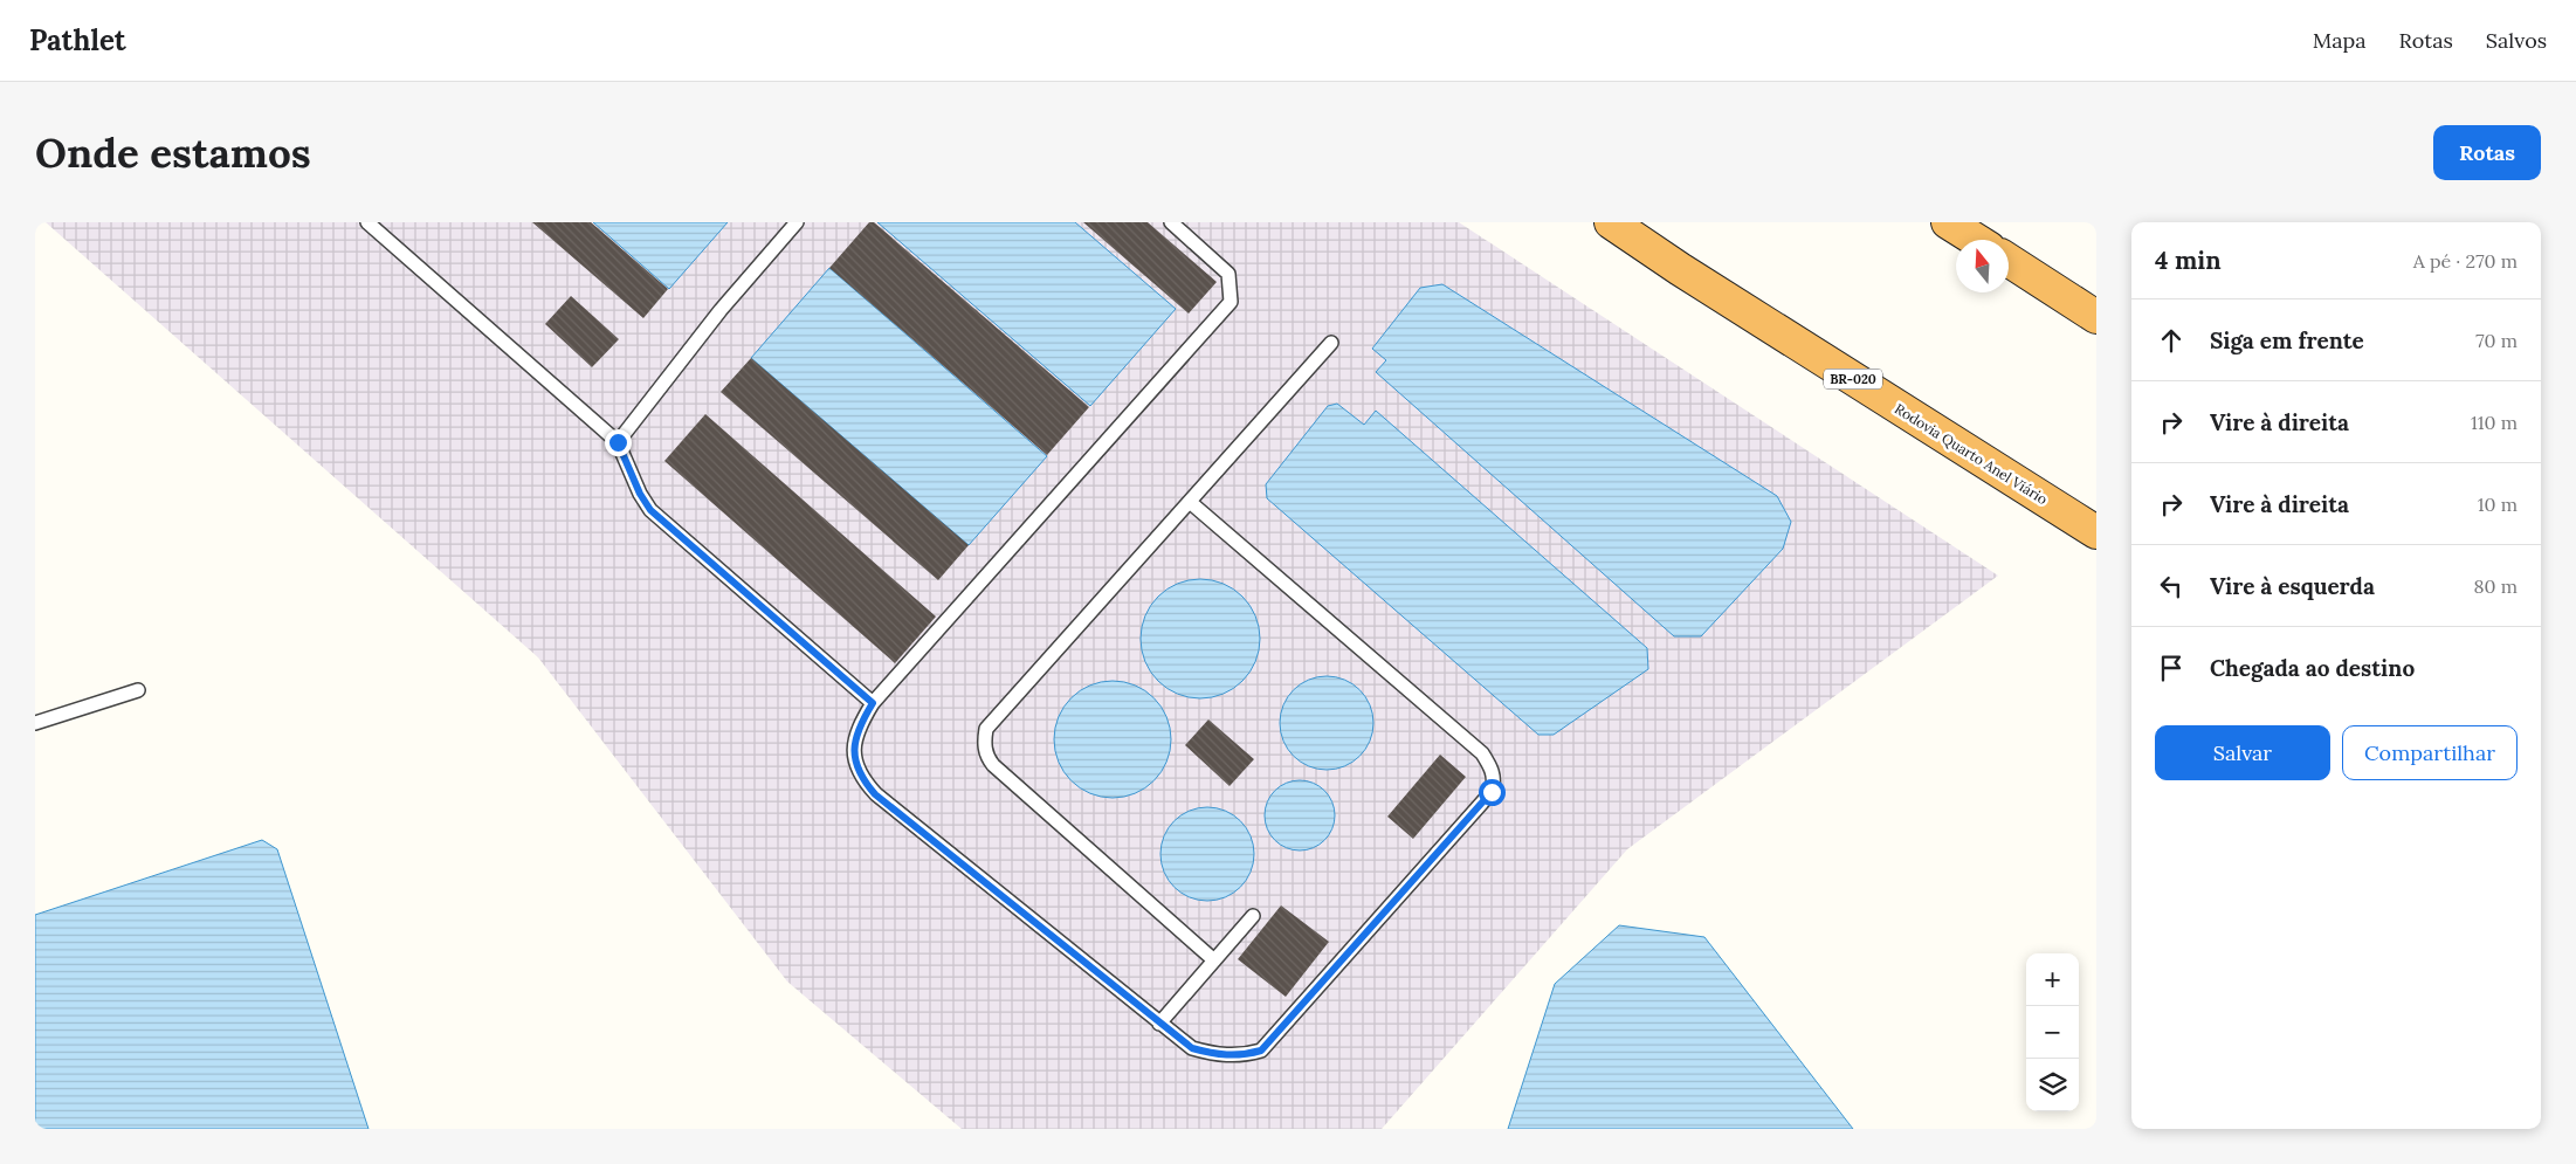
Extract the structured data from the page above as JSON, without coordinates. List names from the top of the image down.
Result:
{
  "streets": {
    "highway": ["BR-020", "Rodovia Quarto Anel Viário"]
  },
  "north": "top",
  "page": {
    "header": "Pathlet",
    "nav": ["Mapa", "Rotas", "Salvos"],
    "buttons": [
      "Rotas",
      ["Salvar", "Compartilhar"]
    ],
    "title": "Onde estamos",
    "heading": ["4 min", "A pé · 270 m"],
    "list": [
      ["Siga em frente", "70 m"],
      ["Vire à direita", "110 m"],
      ["Vire à direita", "10 m"],
      ["Vire à esquerda", "80 m"],
      "Chegada ao destino"
    ],
    "map_buttons": ["+", "−"]
  }
}
